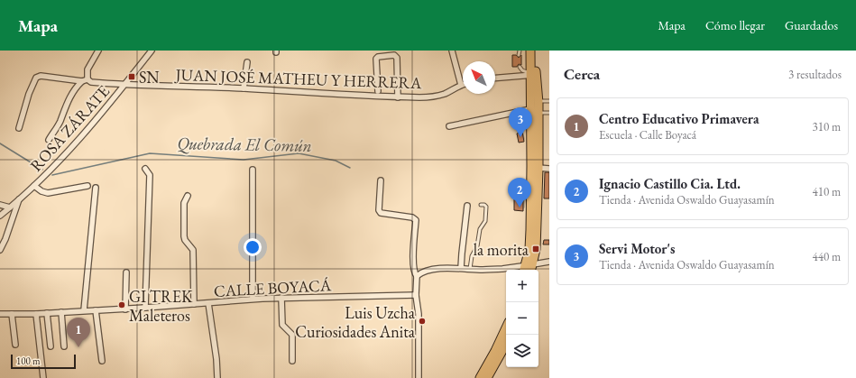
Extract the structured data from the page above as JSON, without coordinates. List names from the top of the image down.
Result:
{
  "streets": {
    "street": ["JUAN JOSÉ MATHEU Y HERRERA", "ROSA ZÁRATE", "CALLE BOYACÁ"]
  },
  "crossings": [
    ["JUAN JOSÉ MATHEU Y HERRERA", "ROSA ZÁRATE"]
  ],
  "water": ["Quebrada El Común"],
  "places": {
    "transit": ["SN", "la morita"],
    "other": ["GI TREK Maleteros", "Luis Uzcha Curiosidades Anita"]
  },
  "scale_bar": "100 m",
  "north": "top left",
  "page": {
    "header": "Mapa",
    "nav": ["Mapa", "Cómo llegar", "Guardados"],
    "heading": ["Cerca", "3 resultados"],
    "list": [
      {
        "mark": "1",
        "name": "Centro Educativo Primavera",
        "note": "Escuela · Calle Boyacá",
        "value": "310 m"
      },
      {
        "mark": "2",
        "name": "Ignacio Castillo Cia. Ltd.",
        "note": "Tienda · Avenida Oswaldo Guayasamín",
        "value": "410 m"
      },
      {
        "mark": "3",
        "name": "Servi Motor's",
        "note": "Tienda · Avenida Oswaldo Guayasamín",
        "value": "440 m"
      }
    ],
    "pins": ["3", "2", "1"],
    "map_buttons": ["+", "−"],
    "scale": "100 m"
  }
}
